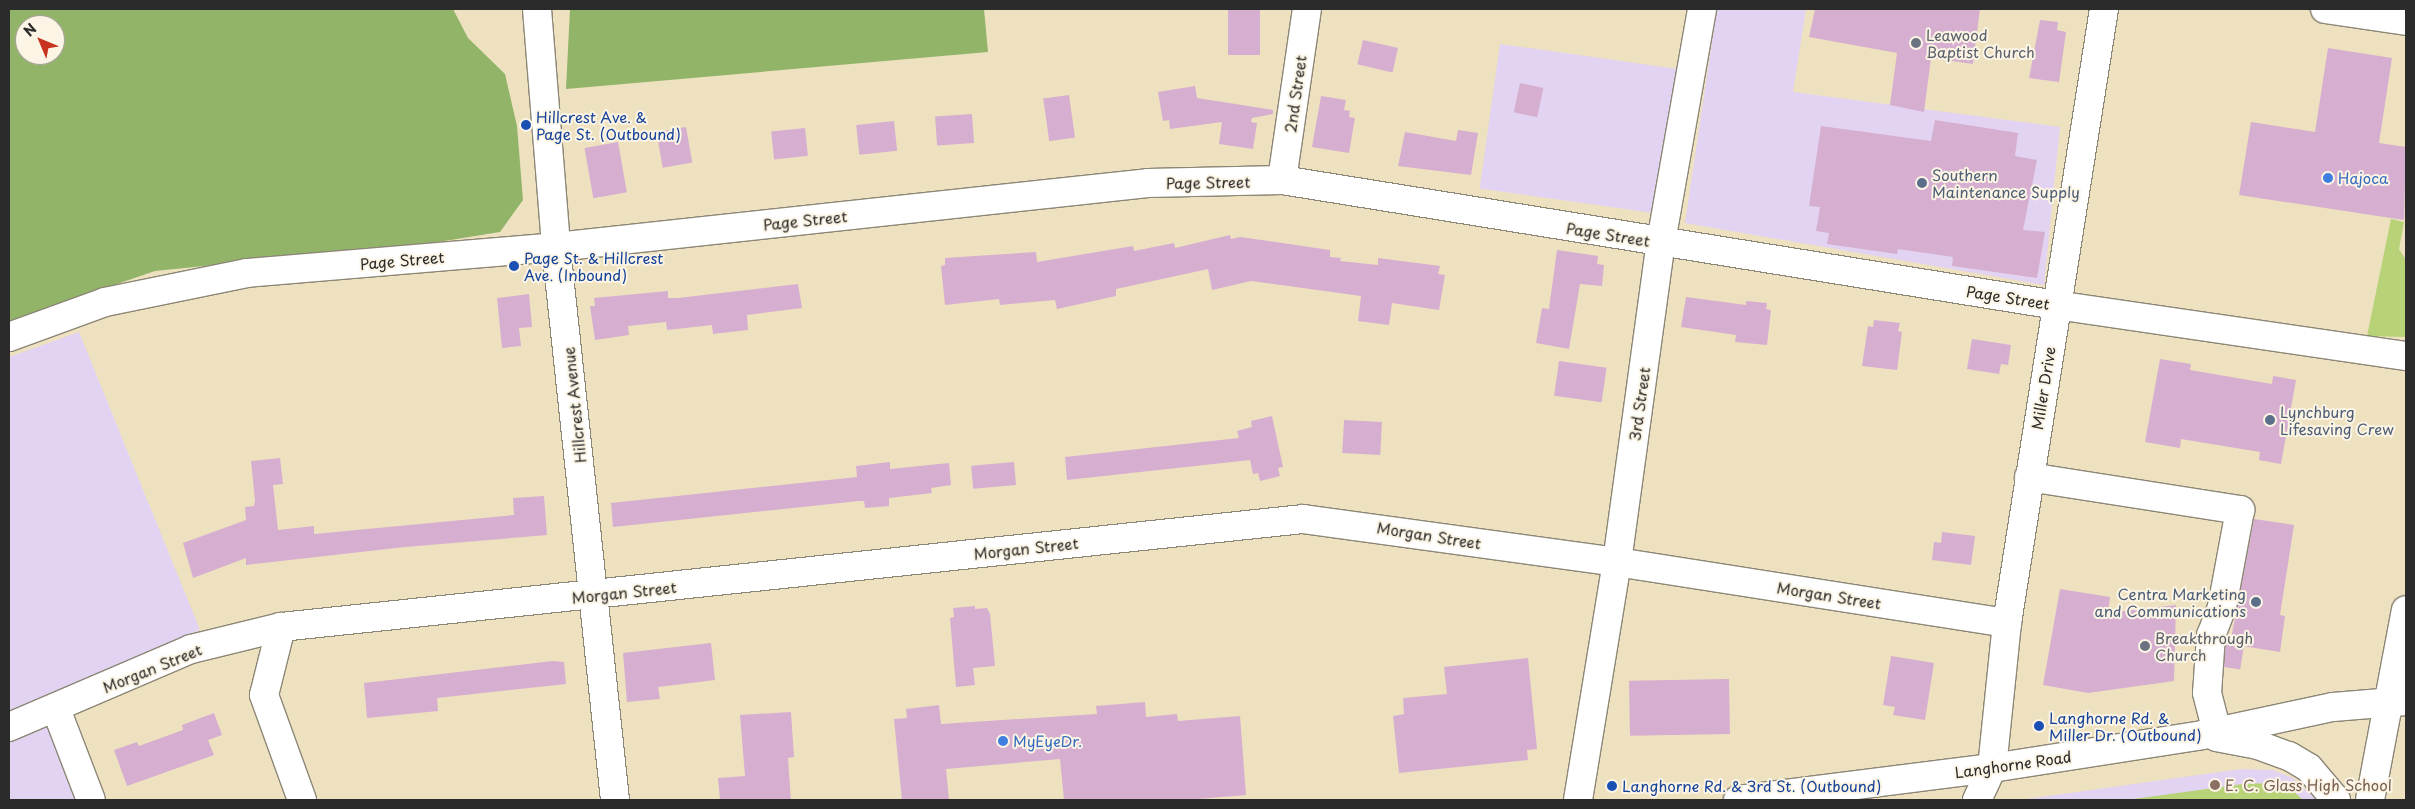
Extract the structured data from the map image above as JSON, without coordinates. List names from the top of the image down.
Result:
{
  "streets": {
    "street": [
      "2nd Street",
      "Page Street",
      "Miller Drive",
      "3rd Street",
      "Hillcrest Avenue",
      "Morgan Street",
      "Langhorne Road"
    ]
  },
  "crossings": [
    ["2nd Street", "Page Street"],
    ["Page Street", "Miller Drive"],
    ["Page Street", "3rd Street"],
    ["Page Street", "Hillcrest Avenue"],
    ["Miller Drive", "Morgan Street"],
    ["Miller Drive", "Langhorne Road"],
    ["3rd Street", "Morgan Street"],
    ["Hillcrest Avenue", "Morgan Street"]
  ],
  "places": [
    "Leawood Baptist Church",
    "Hillcrest Ave. & Page St. (Outbound)",
    "Hajoca",
    "Southern Maintenance Supply",
    "Page St. & Hillcrest Ave. (Inbound)",
    "Lynchburg Lifesaving Crew",
    "Centra Marketing and Communications",
    "Breakthrough Church",
    "Langhorne Rd. & Miller Dr. (Outbound)",
    "MyEyeDr.",
    "E. C. Glass High School",
    "Langhorne Rd. & 3rd St. (Outbound)"
  ],
  "north": "top left"
}
